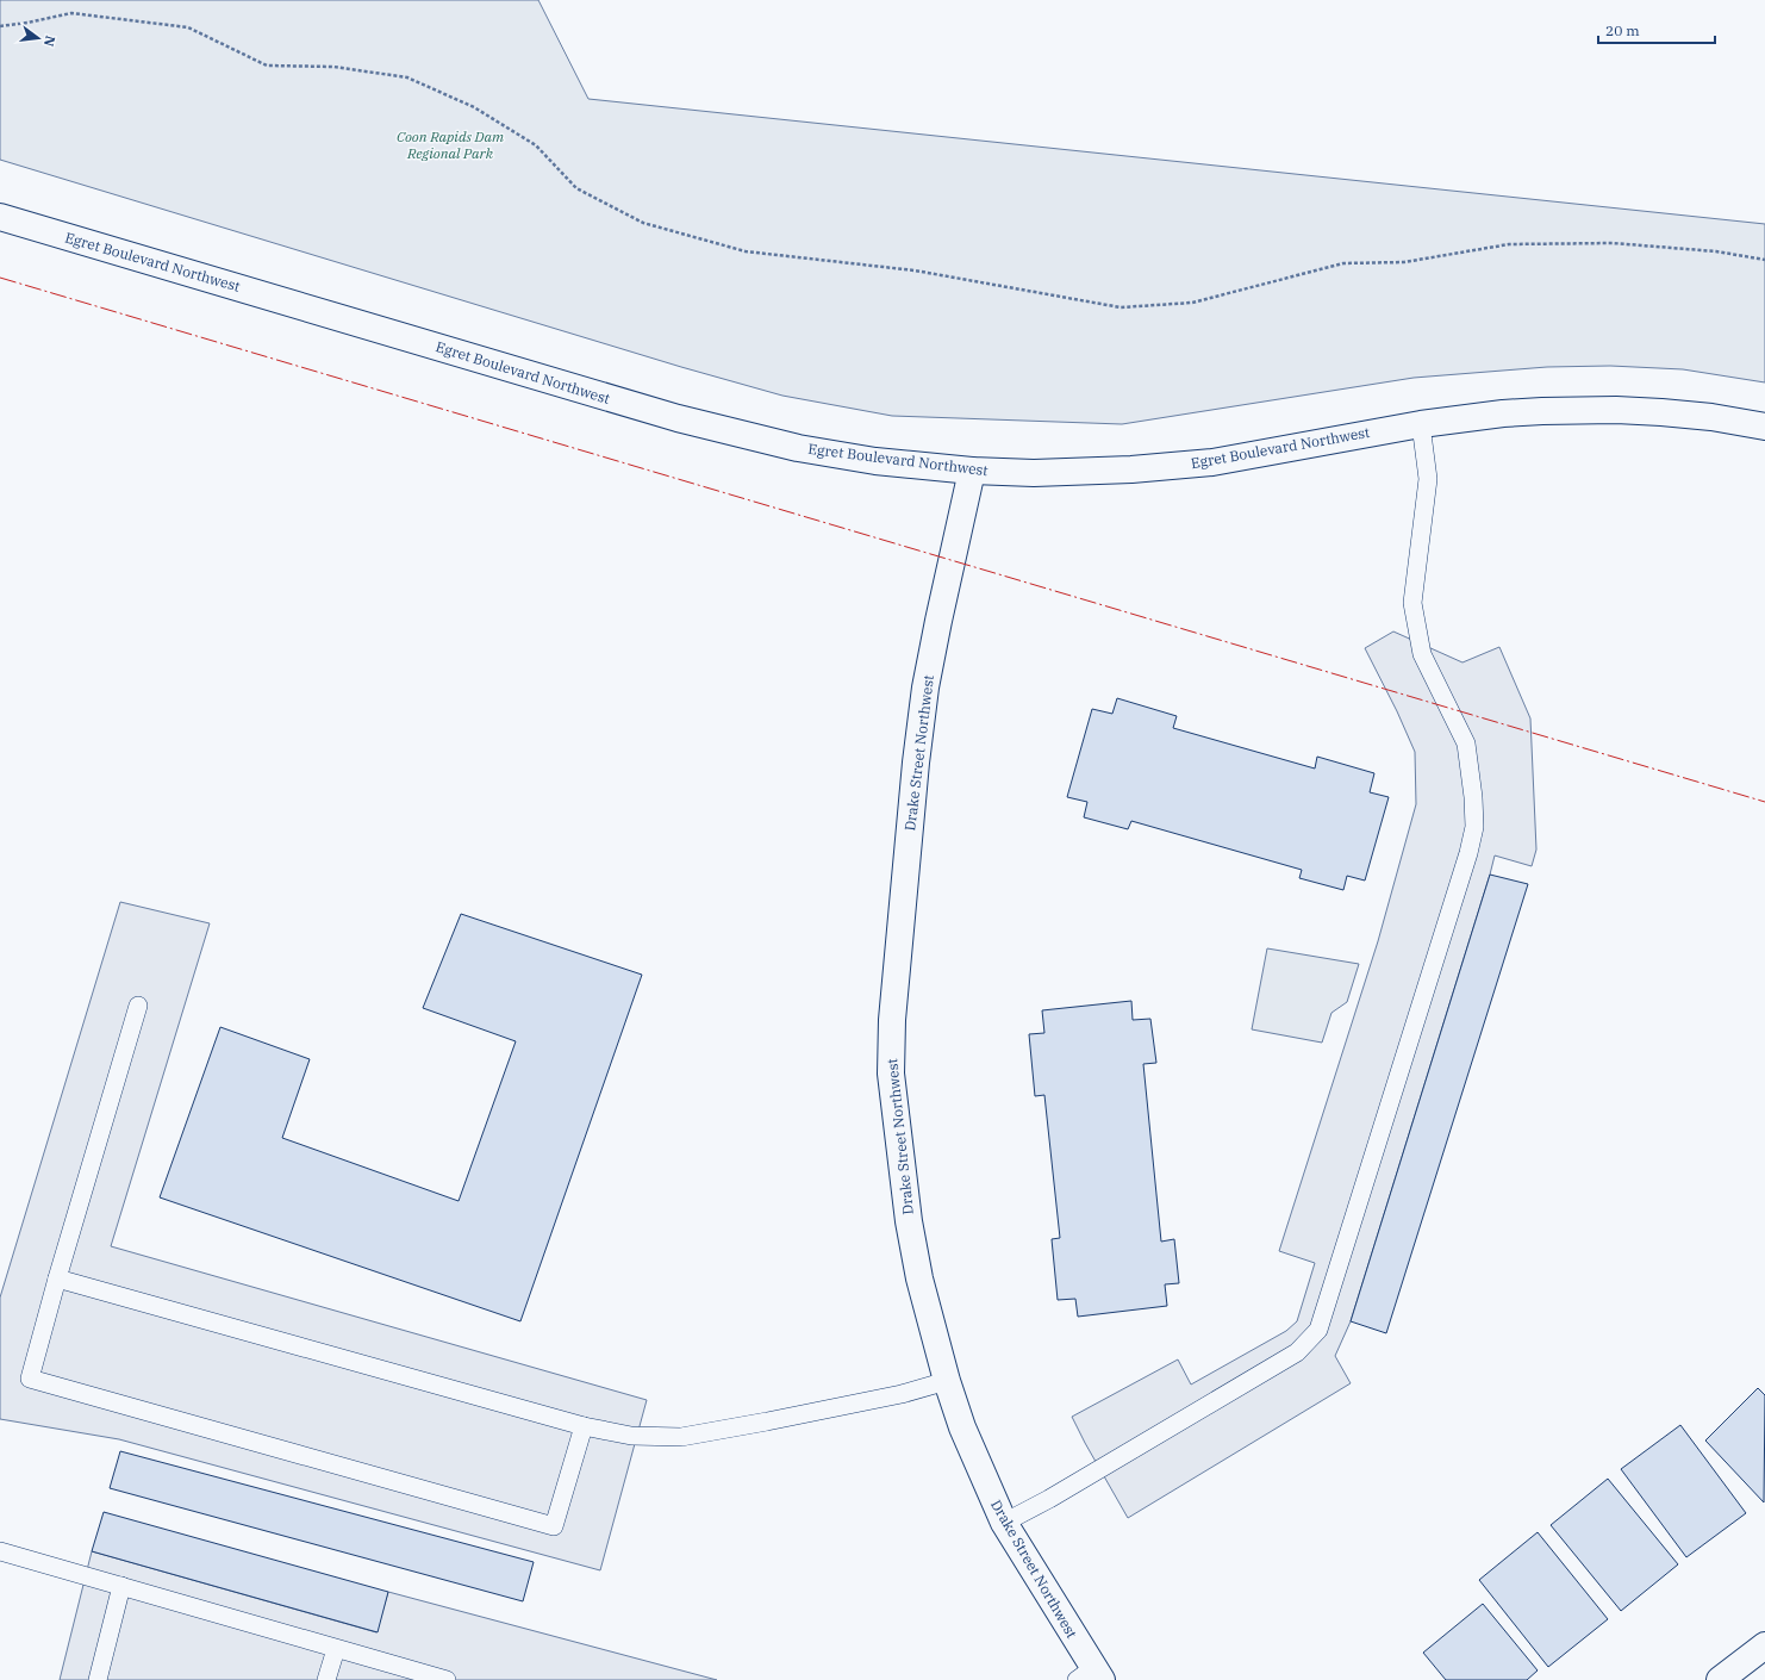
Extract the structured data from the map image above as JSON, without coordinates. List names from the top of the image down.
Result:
{
  "streets": {
    "street": ["Egret Boulevard Northwest", "Drake Street Northwest"]
  },
  "crossings": [
    ["Egret Boulevard Northwest", "Drake Street Northwest"]
  ],
  "parks": ["Coon Rapids Dam Regional Park"],
  "scale_bar": "20 m",
  "north": "right"
}
